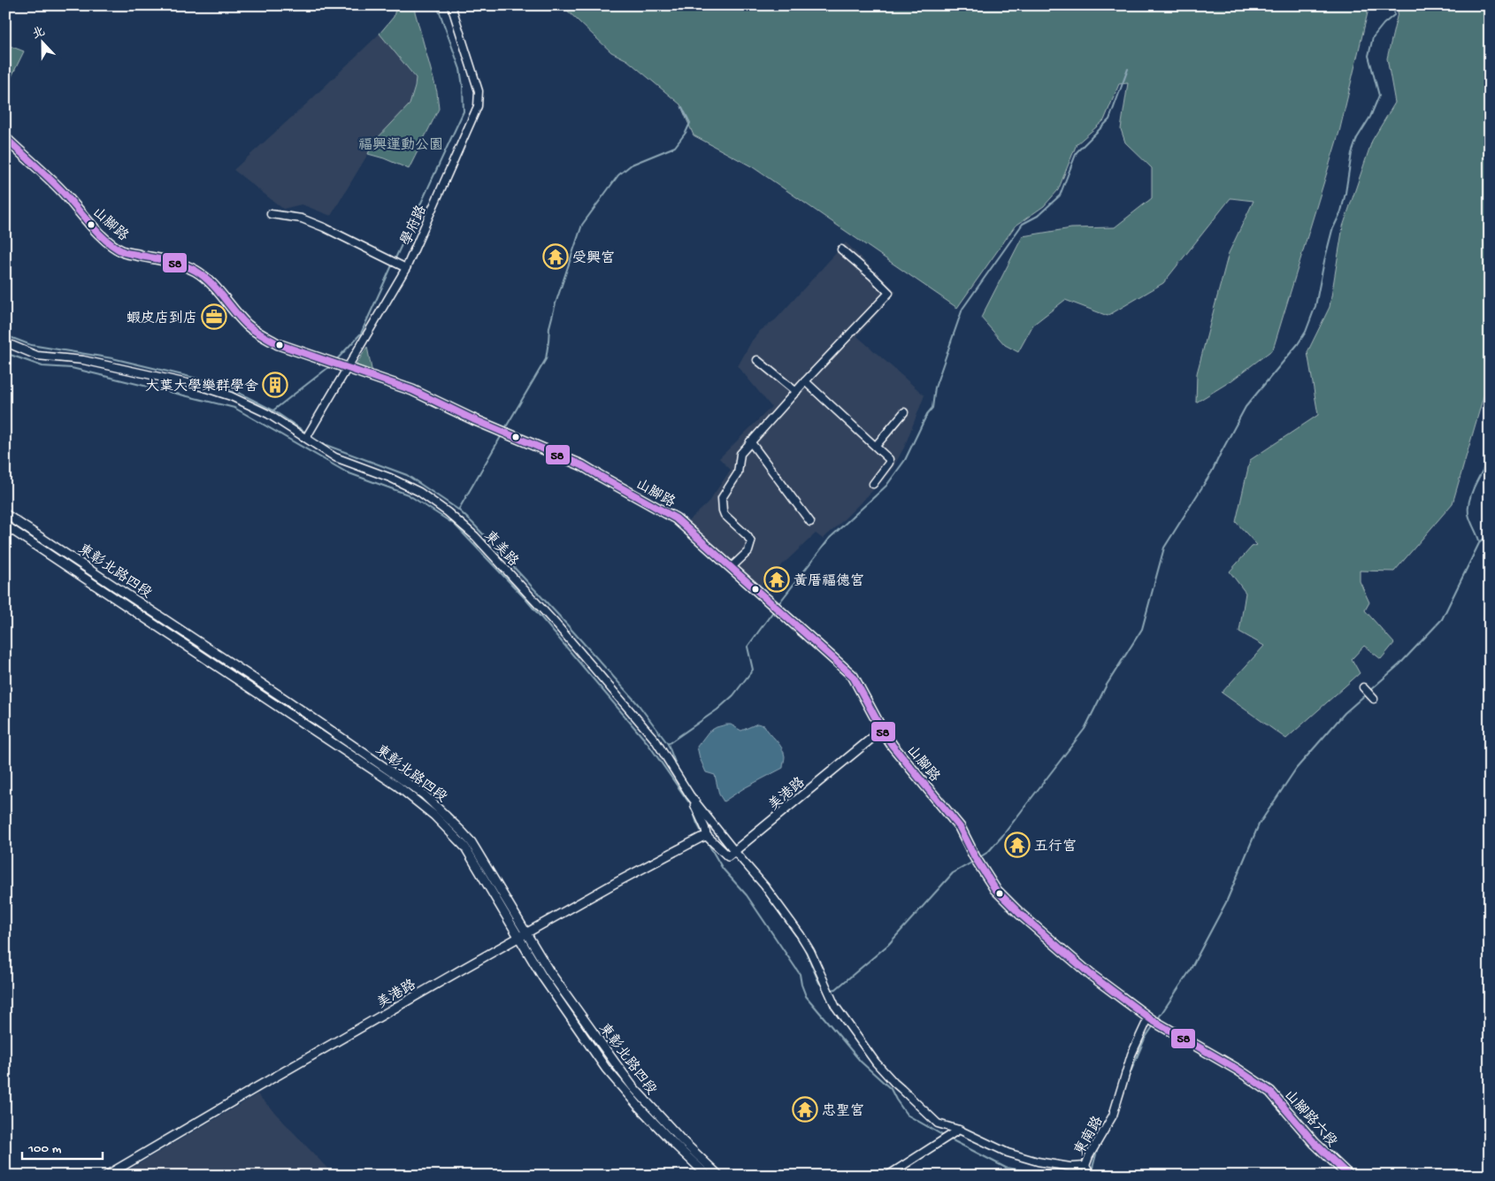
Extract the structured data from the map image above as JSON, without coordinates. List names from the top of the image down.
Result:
{
  "streets": {
    "main road": ["山腳路", "山腳路六段"],
    "street": [
      "學府路",
      "東美路",
      "東彰北路四段",
      "美港路",
      "東南路"
    ]
  },
  "crossings": [
    ["山腳路", "學府路"],
    ["山腳路", "美港路"],
    ["山腳路", "山腳路六段"],
    ["山腳路", "東南路"],
    ["學府路", "東美路"],
    ["東美路", "東南路"],
    ["東彰北路四段", "美港路"],
    ["美港路", "東南路"],
    ["山腳路六段", "東南路"]
  ],
  "parks": ["福興運動公園"],
  "places": {
    "temple": [
      "受興宮",
      "黃厝福德宮",
      "五行宮",
      "忠聖宮"
    ],
    "office": ["蝦皮店到店"],
    "building": ["大葉大學樂群學舍"]
  },
  "lines": ["transit line 58"],
  "scale_bar": "100 m",
  "north": "top"
}
